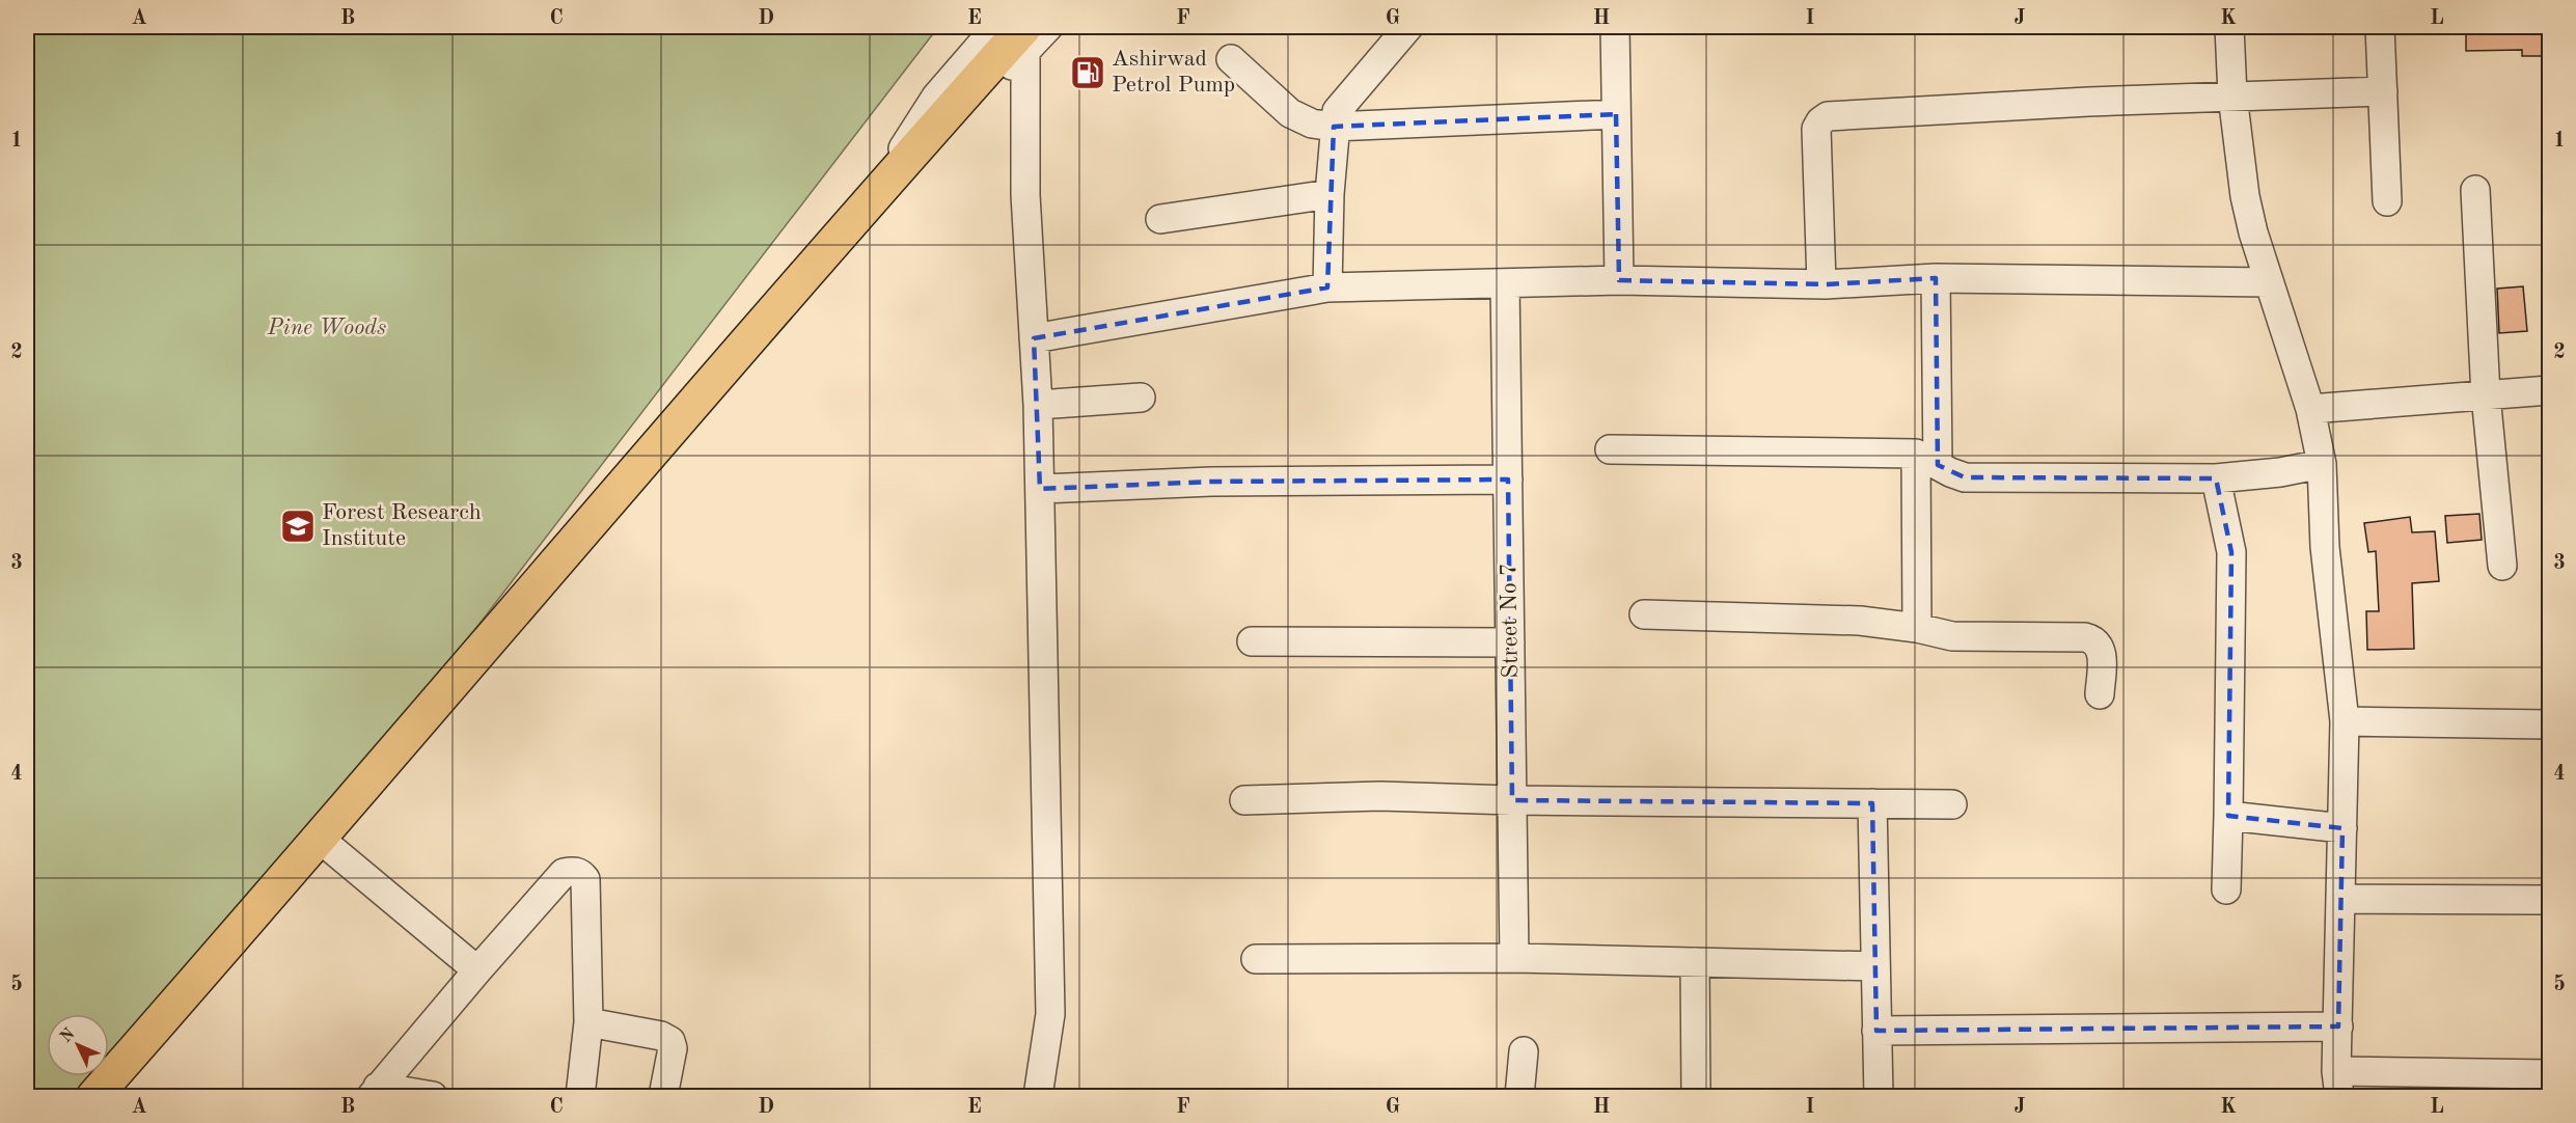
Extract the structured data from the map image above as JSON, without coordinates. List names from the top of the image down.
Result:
{
  "streets": {
    "street": ["Street No 7"]
  },
  "parks": ["Pine Woods"],
  "places": {
    "fuel station": ["Ashirwad Petrol Pump"],
    "school or university": ["Forest Research Institute"]
  },
  "north": "top left",
  "grid": {
    "columns": [
      "A",
      "B",
      "C",
      "D",
      "E",
      "F",
      "G",
      "H",
      "I",
      "J",
      "K",
      "L"
    ],
    "rows": [
      "1",
      "2",
      "3",
      "4",
      "5"
    ]
  }
}
